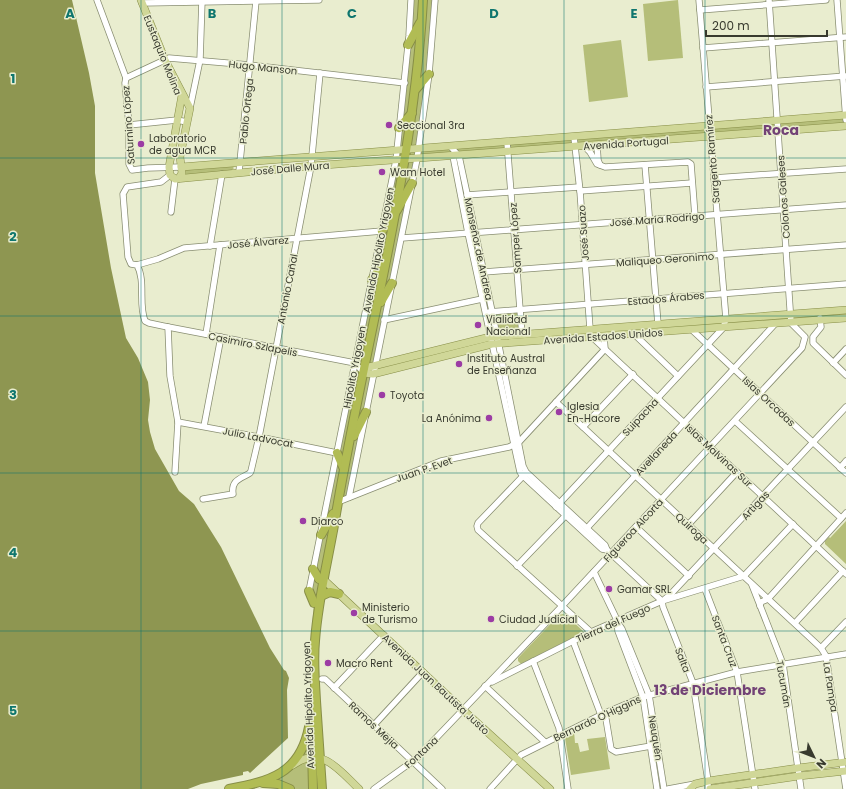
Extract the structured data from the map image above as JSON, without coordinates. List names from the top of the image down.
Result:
{
  "streets": {
    "highway": ["Avenida Hipólito Yrigoyen"],
    "main road": [
      "Eustaquio Molina",
      "Avenida Portugal",
      "José Dalle Mura",
      "Avenida Estados Unidos",
      "Avenida Juan Bautista Justo"
    ],
    "street": [
      "Hugo Manson",
      "Pablo Ortega",
      "Saturnino López",
      "Sargento Ramírez",
      "Colonos Galeses",
      "José María Rodrigo",
      "José Suazo",
      "Samper López",
      "José Álvarez",
      "Monseñor de Andrea",
      "Maliqueo Geronimo",
      "Antonio Cañal",
      "Estados Árabes",
      "Casimiro Szlapelis",
      "Hipólito Yrigoyen",
      "Islas Orcadas",
      "Suipacha",
      "Julio Ladvocat",
      "Avellaneda",
      "Islas Malvinas Sur",
      "Juan P. Evet",
      "Artigas",
      "Quiroga",
      "Figueroa Alcorta",
      "Tierra del Fuego",
      "Santa Cruz",
      "Salta",
      "Tucumán",
      "La Pampa",
      "Bernardo O'Higgins",
      "Ramos Mejia",
      "Neuquén",
      "Fontana"
    ]
  },
  "crossings": [
    ["Eustaquio Molina", "Hugo Manson"],
    ["Eustaquio Molina", "Saturnino López"],
    ["Eustaquio Molina", "José Dalle Mura"],
    ["Hugo Manson", "Pablo Ortega"],
    ["Hugo Manson", "Saturnino López"],
    ["Hugo Manson", "Antonio Cañal"],
    ["Hugo Manson", "Hipólito Yrigoyen"],
    ["Pablo Ortega", "José Dalle Mura"],
    ["Avenida Portugal", "Sargento Ramírez"],
    ["Avenida Portugal", "José Dalle Mura"],
    ["Avenida Portugal", "Colonos Galeses"],
    ["Avenida Portugal", "José Suazo"],
    ["Avenida Portugal", "Samper López"],
    ["Avenida Portugal", "Monseñor de Andrea"],
    ["Avenida Portugal", "Avenida Hipólito Yrigoyen"],
    ["Avenida Portugal", "Hipólito Yrigoyen"],
    ["Sargento Ramírez", "José María Rodrigo"],
    ["Sargento Ramírez", "Maliqueo Geronimo"],
    ["Sargento Ramírez", "Estados Árabes"],
    ["Sargento Ramírez", "Avenida Estados Unidos"],
    ["José Dalle Mura", "Avenida Hipólito Yrigoyen"],
    ["José Dalle Mura", "Antonio Cañal"],
    ["José Dalle Mura", "Hipólito Yrigoyen"],
    ["Colonos Galeses", "José María Rodrigo"],
    ["Colonos Galeses", "Maliqueo Geronimo"],
    ["Colonos Galeses", "Estados Árabes"],
    ["Colonos Galeses", "Avenida Estados Unidos"],
    ["José María Rodrigo", "José Suazo"],
    ["José María Rodrigo", "Samper López"],
    ["José María Rodrigo", "Monseñor de Andrea"],
    ["José María Rodrigo", "Hipólito Yrigoyen"],
    ["José Suazo", "Maliqueo Geronimo"],
    ["José Suazo", "Estados Árabes"],
    ["José Suazo", "Avenida Estados Unidos"],
    ["Samper López", "Maliqueo Geronimo"],
    ["Samper López", "Estados Árabes"],
    ["Samper López", "Avenida Estados Unidos"],
    ["José Álvarez", "Antonio Cañal"],
    ["José Álvarez", "Casimiro Szlapelis"],
    ["José Álvarez", "Hipólito Yrigoyen"],
    ["Monseñor de Andrea", "Maliqueo Geronimo"],
    ["Monseñor de Andrea", "Estados Árabes"],
    ["Monseñor de Andrea", "Avenida Estados Unidos"],
    ["Monseñor de Andrea", "Juan P. Evet"],
    ["Monseñor de Andrea", "Salta"],
    ["Avenida Hipólito Yrigoyen", "Avenida Estados Unidos"],
    ["Avenida Hipólito Yrigoyen", "Casimiro Szlapelis"],
    ["Avenida Hipólito Yrigoyen", "Hipólito Yrigoyen"],
    ["Avenida Hipólito Yrigoyen", "Juan P. Evet"],
    ["Avenida Hipólito Yrigoyen", "Avenida Juan Bautista Justo"],
    ["Avenida Hipólito Yrigoyen", "Ramos Mejia"],
    ["Antonio Cañal", "Casimiro Szlapelis"],
    ["Antonio Cañal", "Julio Ladvocat"],
    ["Avenida Estados Unidos", "Casimiro Szlapelis"],
    ["Avenida Estados Unidos", "Hipólito Yrigoyen"],
    ["Avenida Estados Unidos", "Islas Orcadas"],
    ["Avenida Estados Unidos", "Suipacha"],
    ["Avenida Estados Unidos", "Avellaneda"],
    ["Avenida Estados Unidos", "Islas Malvinas Sur"],
    ["Casimiro Szlapelis", "Hipólito Yrigoyen"],
    ["Hipólito Yrigoyen", "Julio Ladvocat"],
    ["Hipólito Yrigoyen", "Juan P. Evet"],
    ["Islas Orcadas", "Suipacha"],
    ["Islas Orcadas", "Avellaneda"],
    ["Islas Orcadas", "Artigas"],
    ["Islas Orcadas", "Figueroa Alcorta"],
    ["Suipacha", "Islas Malvinas Sur"],
    ["Suipacha", "Quiroga"],
    ["Suipacha", "Salta"],
    ["Avellaneda", "Islas Malvinas Sur"],
    ["Avellaneda", "Quiroga"],
    ["Avellaneda", "Salta"],
    ["Islas Malvinas Sur", "Artigas"],
    ["Islas Malvinas Sur", "Figueroa Alcorta"],
    ["Artigas", "Quiroga"],
    ["Artigas", "Tierra del Fuego"],
    ["Artigas", "Salta"],
    ["Quiroga", "Figueroa Alcorta"],
    ["Quiroga", "Tierra del Fuego"],
    ["Quiroga", "Tucumán"],
    ["Quiroga", "La Pampa"],
    ["Quiroga", "Bernardo O'Higgins"],
    ["Figueroa Alcorta", "Tierra del Fuego"],
    ["Figueroa Alcorta", "Salta"],
    ["Figueroa Alcorta", "Avenida Juan Bautista Justo"],
    ["Figueroa Alcorta", "Fontana"],
    ["Tierra del Fuego", "Santa Cruz"],
    ["Tierra del Fuego", "Salta"],
    ["Tierra del Fuego", "Neuquén"],
    ["Santa Cruz", "Bernardo O'Higgins"],
    ["Salta", "Bernardo O'Higgins"],
    ["Avenida Juan Bautista Justo", "Bernardo O'Higgins"],
    ["Avenida Juan Bautista Justo", "Fontana"],
    ["Tucumán", "Bernardo O'Higgins"],
    ["La Pampa", "Bernardo O'Higgins"],
    ["Bernardo O'Higgins", "Neuquén"],
    ["Ramos Mejia", "Fontana"]
  ],
  "districts": ["Roca", "13 de Diciembre"],
  "places": [
    "Seccional 3ra",
    "Laboratorio de agua MCR",
    "Wam Hotel",
    "Vialidad Nacional",
    "Instituto Austral de Enseñanza",
    "Toyota",
    "Iglesia En-Hacore",
    "La Anónima",
    "Diarco",
    "Gamar SRL",
    "Ministerio de Turismo",
    "Ciudad Judicial",
    "Macro Rent"
  ],
  "scale_bar": "200 m",
  "north": "bottom right",
  "grid": {
    "columns": [
      "A",
      "B",
      "C",
      "D",
      "E"
    ],
    "rows": [
      "1",
      "2",
      "3",
      "4",
      "5"
    ]
  }
}
